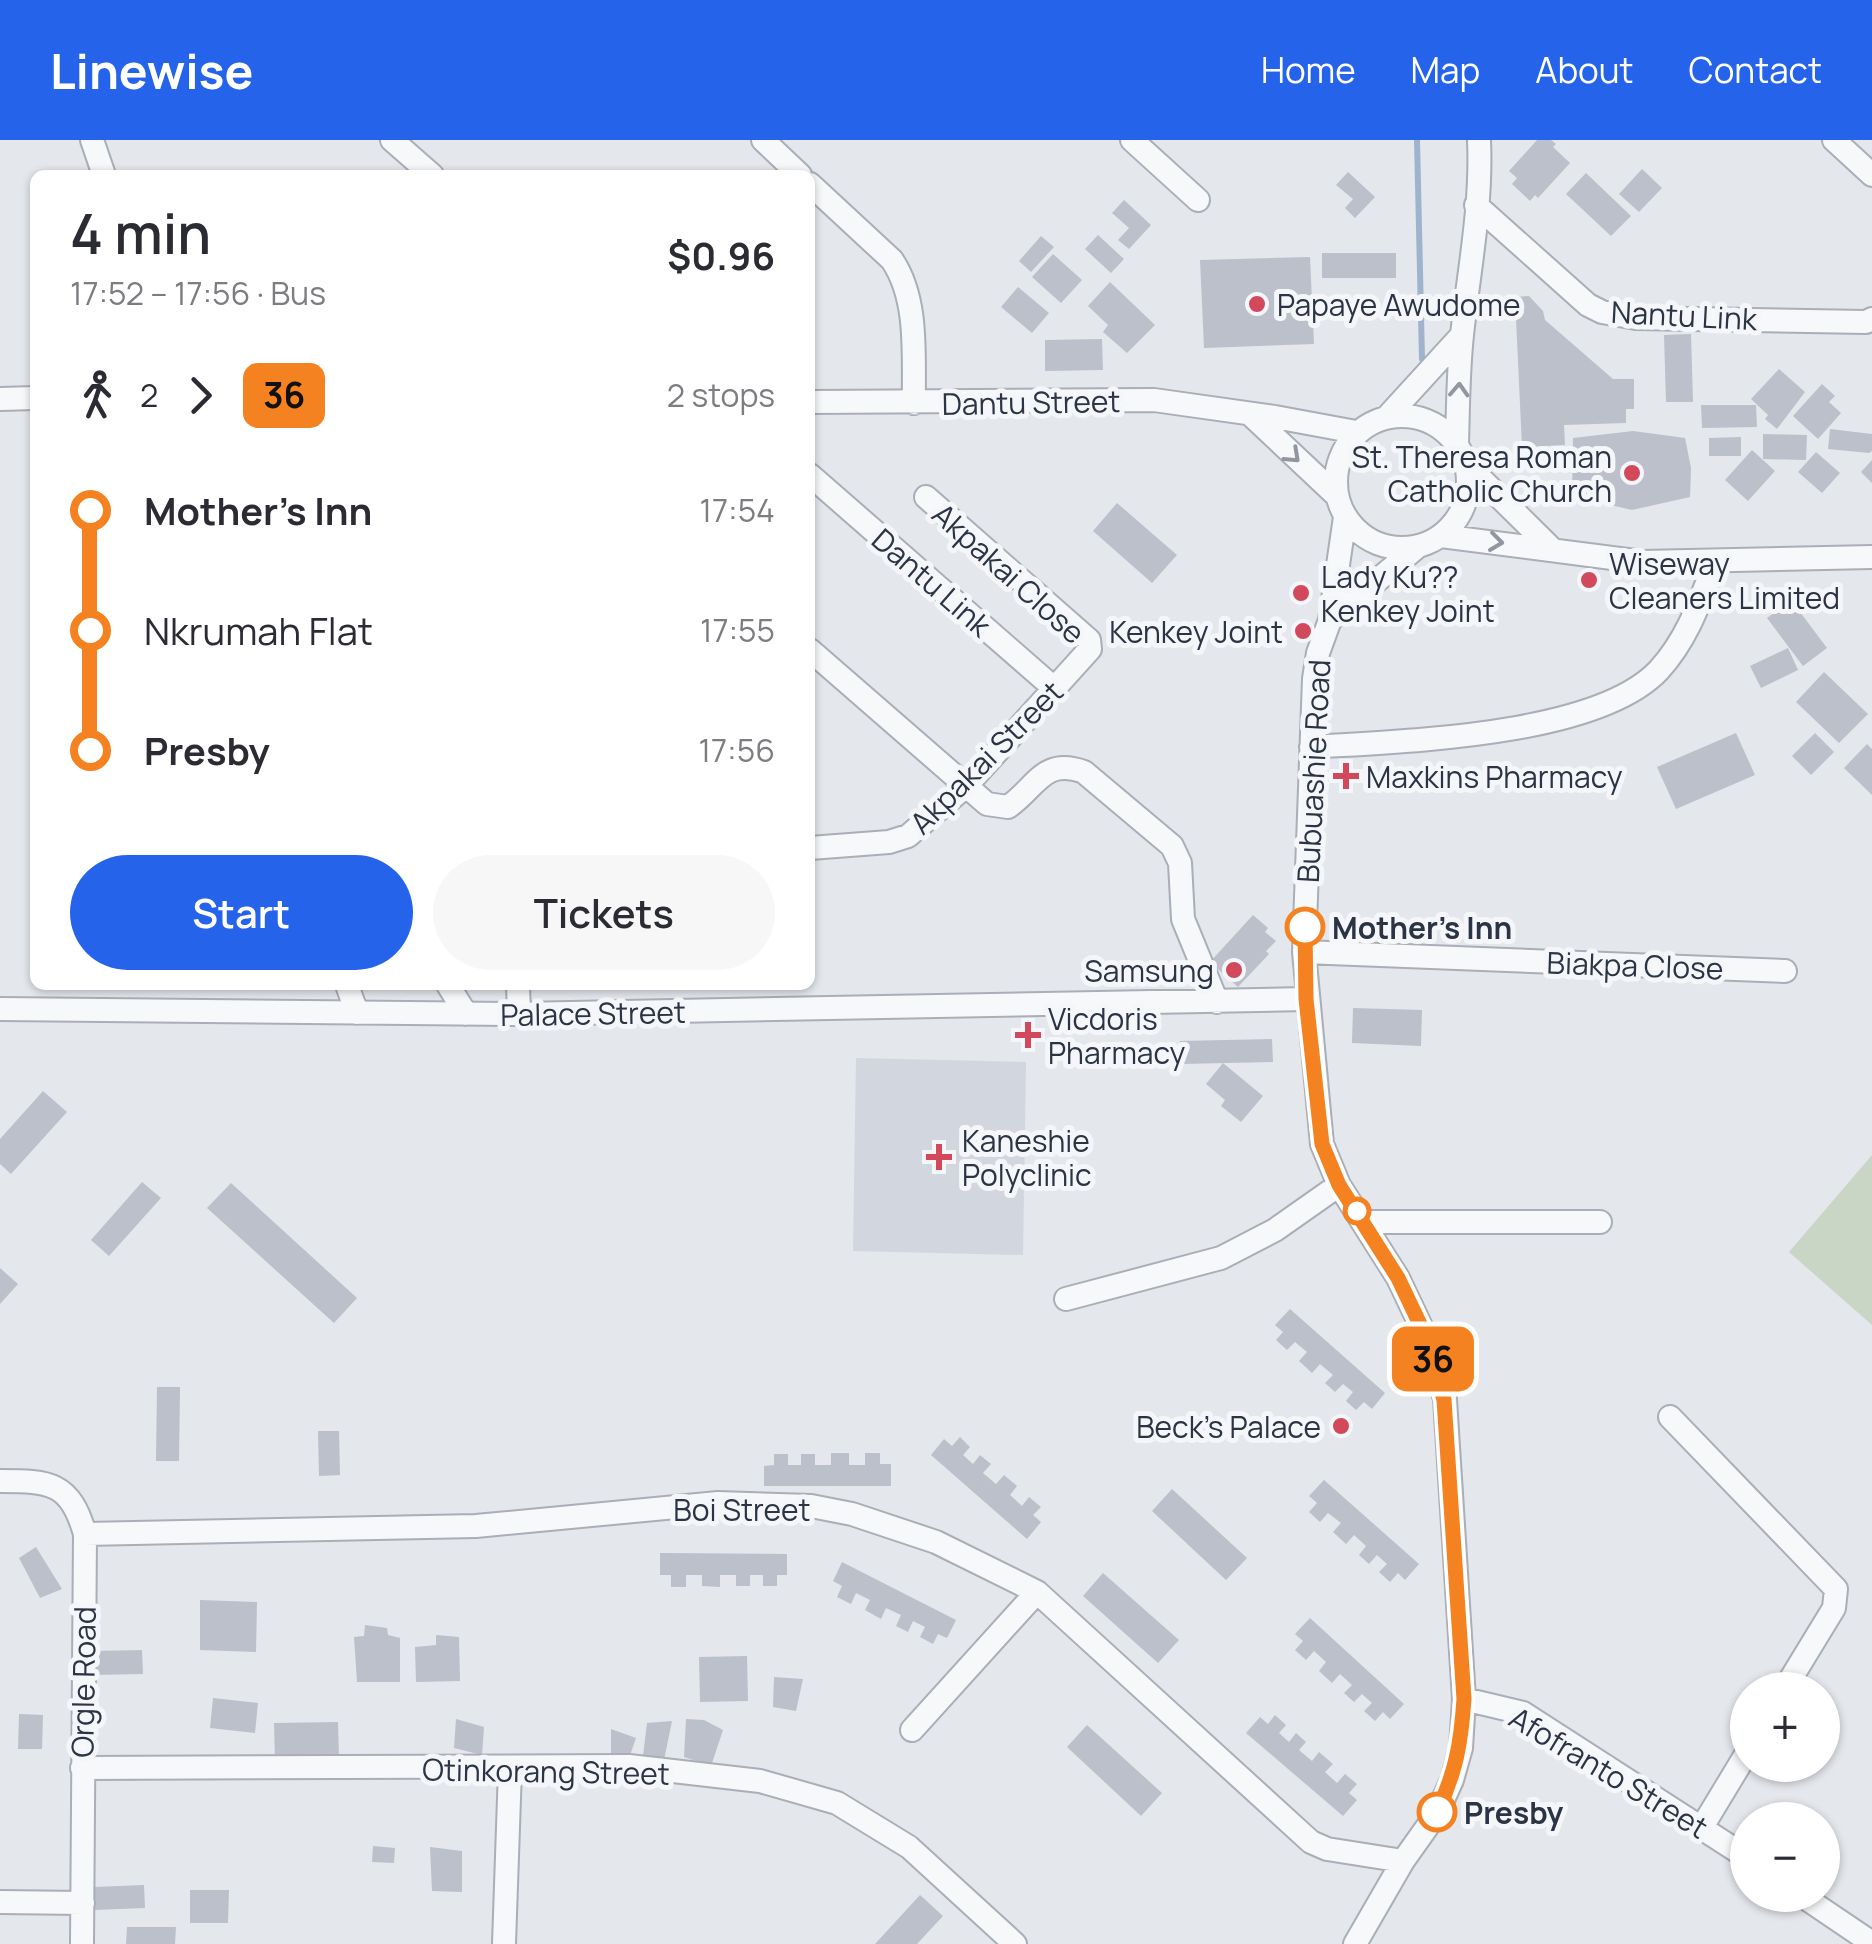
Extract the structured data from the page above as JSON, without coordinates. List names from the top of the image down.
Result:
{
  "streets": {
    "street": [
      "Nantu Link",
      "Dantu Street",
      "Akpakai Close",
      "Dantu Link",
      "Akpakai Street",
      "Bubuashie Road",
      "Biakpa Close",
      "Palace Street",
      "Boi Street",
      "Orgle Road",
      "Otinkorang Street",
      "Afofranto Street"
    ]
  },
  "crossings": [
    ["Dantu Street", "Bubuashie Road"],
    ["Akpakai Close", "Akpakai Street"],
    ["Dantu Link", "Akpakai Street"],
    ["Bubuashie Road", "Biakpa Close"],
    ["Bubuashie Road", "Palace Street"],
    ["Bubuashie Road", "Boi Street"],
    ["Bubuashie Road", "Afofranto Street"],
    ["Boi Street", "Orgle Road"],
    ["Orgle Road", "Otinkorang Street"]
  ],
  "places": {
    "other": [
      "Papaye Awudome",
      "St. Theresa Roman Catholic Church",
      "Wiseway Cleaners Limited",
      "Lady Ku?? Kenkey Joint",
      "Kenkey Joint",
      "Mother's Inn",
      "Samsung",
      "Beck's Palace",
      "Presby"
    ],
    "health": ["Maxkins Pharmacy", "Vicdoris Pharmacy", "Kaneshie Polyclinic"]
  },
  "lines": ["bus line 36"],
  "page": {
    "header": "Linewise",
    "nav": [
      "Home",
      "Map",
      "About",
      "Contact"
    ],
    "on_map": "36",
    "heading": ["4 min", "17:52 – 17:56 · Bus", "$0.96"],
    "legs": ["2", "36", "2 stops"],
    "list": [
      {
        "name": "Mother's Inn",
        "value": "17:54"
      },
      {
        "name": "Nkrumah Flat",
        "value": "17:55"
      },
      {
        "name": "Presby",
        "value": "17:56"
      }
    ],
    "buttons": ["Start", "Tickets"],
    "map_buttons": ["+", "−"]
  }
}
